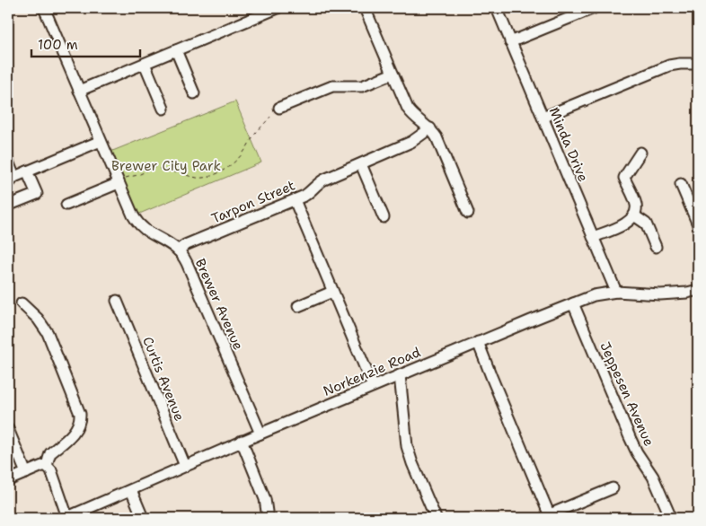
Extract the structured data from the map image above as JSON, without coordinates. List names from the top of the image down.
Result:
{
  "streets": {
    "street": [
      "Minda Drive",
      "Tarpon Street",
      "Brewer Avenue",
      "Norkenzie Road",
      "Curtis Avenue",
      "Jeppesen Avenue"
    ]
  },
  "crossings": [
    ["Minda Drive", "Norkenzie Road"],
    ["Tarpon Street", "Brewer Avenue"],
    ["Brewer Avenue", "Norkenzie Road"],
    ["Norkenzie Road", "Curtis Avenue"],
    ["Norkenzie Road", "Jeppesen Avenue"]
  ],
  "parks": ["Brewer City Park"],
  "scale_bar": "100 m"
}
